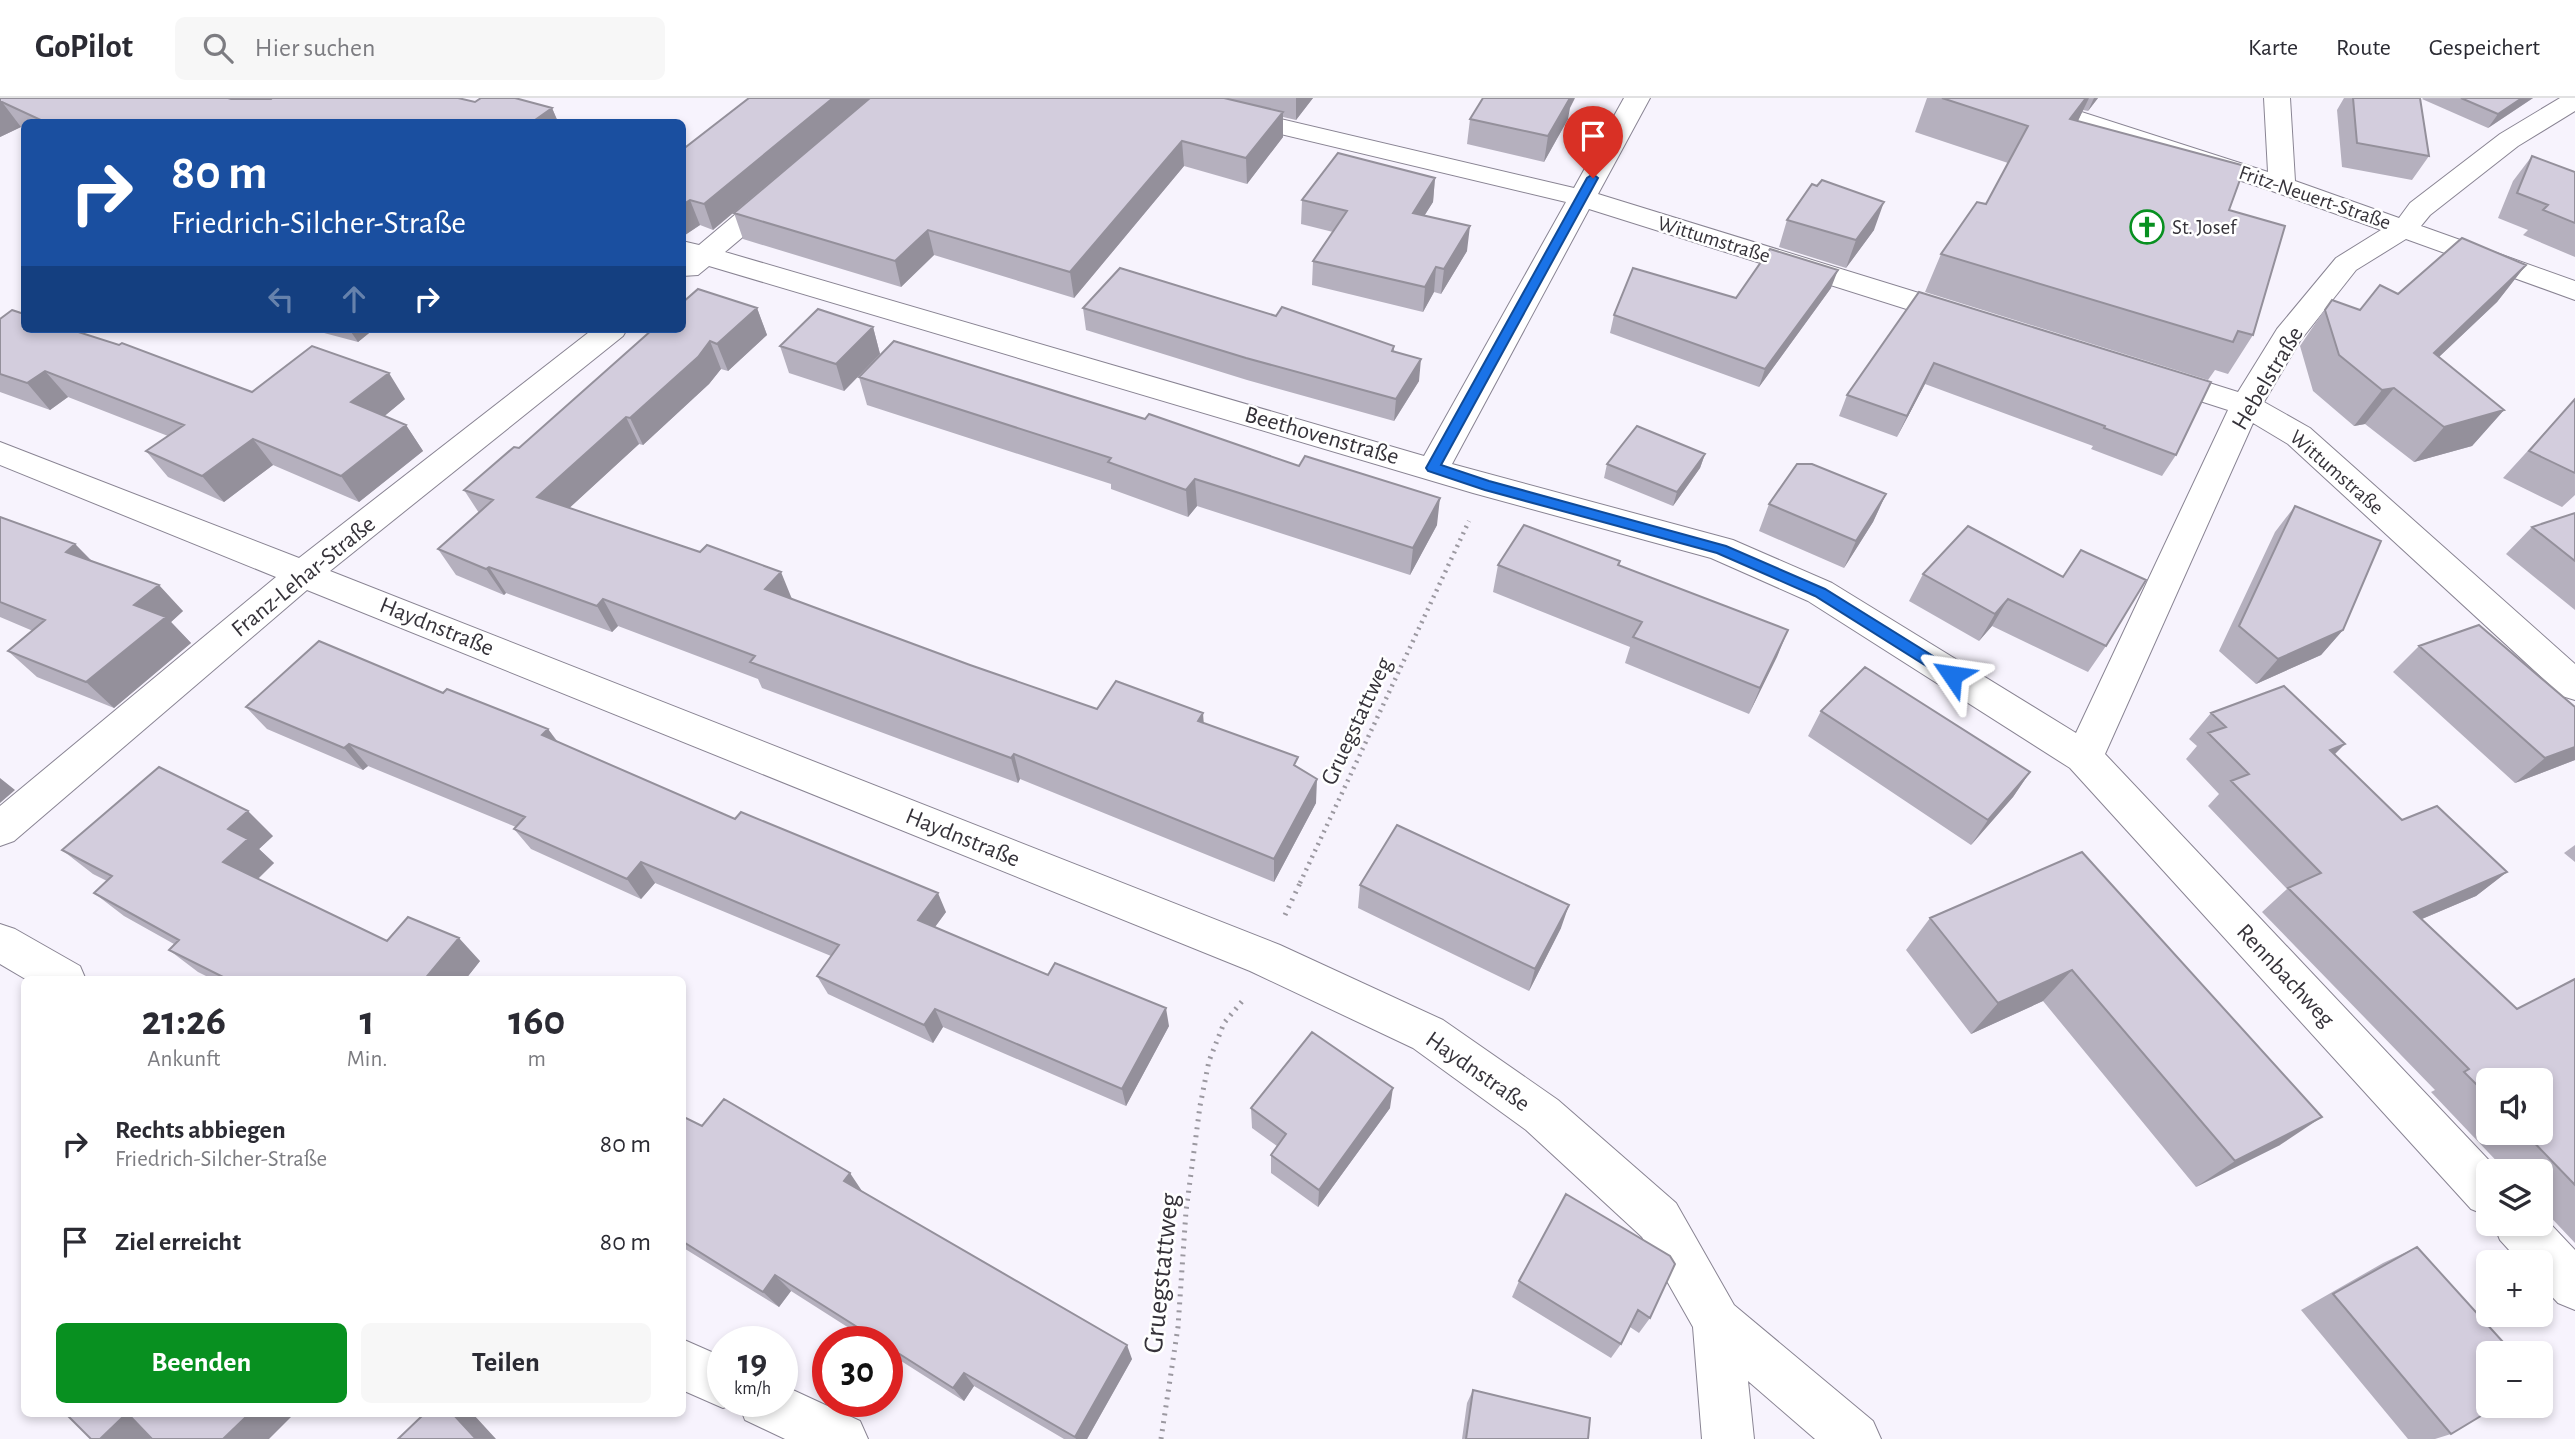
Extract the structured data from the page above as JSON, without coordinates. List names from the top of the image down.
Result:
{
  "streets": {
    "street": [
      "Fritz-Neuert-Straße",
      "Wittumstraße",
      "Hebelstraße",
      "Beethovenstraße",
      "Franz-Lehar-Straße",
      "Haydnstraße",
      "Rennbachweg"
    ],
    "path": ["Gruegstattweg"]
  },
  "crossings": [
    ["Fritz-Neuert-Straße", "Hebelstraße"],
    ["Wittumstraße", "Hebelstraße"],
    ["Hebelstraße", "Beethovenstraße"],
    ["Hebelstraße", "Rennbachweg"],
    ["Beethovenstraße", "Gruegstattweg"],
    ["Beethovenstraße", "Rennbachweg"],
    ["Franz-Lehar-Straße", "Haydnstraße"],
    ["Haydnstraße", "Gruegstattweg"]
  ],
  "places": {
    "church": ["St. Josef"]
  },
  "page": {
    "header": "GoPilot",
    "search": "Hier suchen",
    "nav": ["Karte", "Route", "Gespeichert"],
    "turn": ["80 m", "Friedrich-Silcher-Straße"],
    "eta": [
      "21:26",
      "Ankunft",
      "1",
      "Min.",
      "160",
      "m"
    ],
    "map_buttons": ["+", "−"],
    "list": [
      {
        "name": "Rechts abbiegen",
        "note": "Friedrich-Silcher-Straße",
        "value": "80 m"
      },
      {
        "name": "Ziel erreicht",
        "value": "80 m"
      }
    ],
    "buttons": ["Beenden", "Teilen"],
    "speed": "19 km/h",
    "limit": "30"
  }
}
